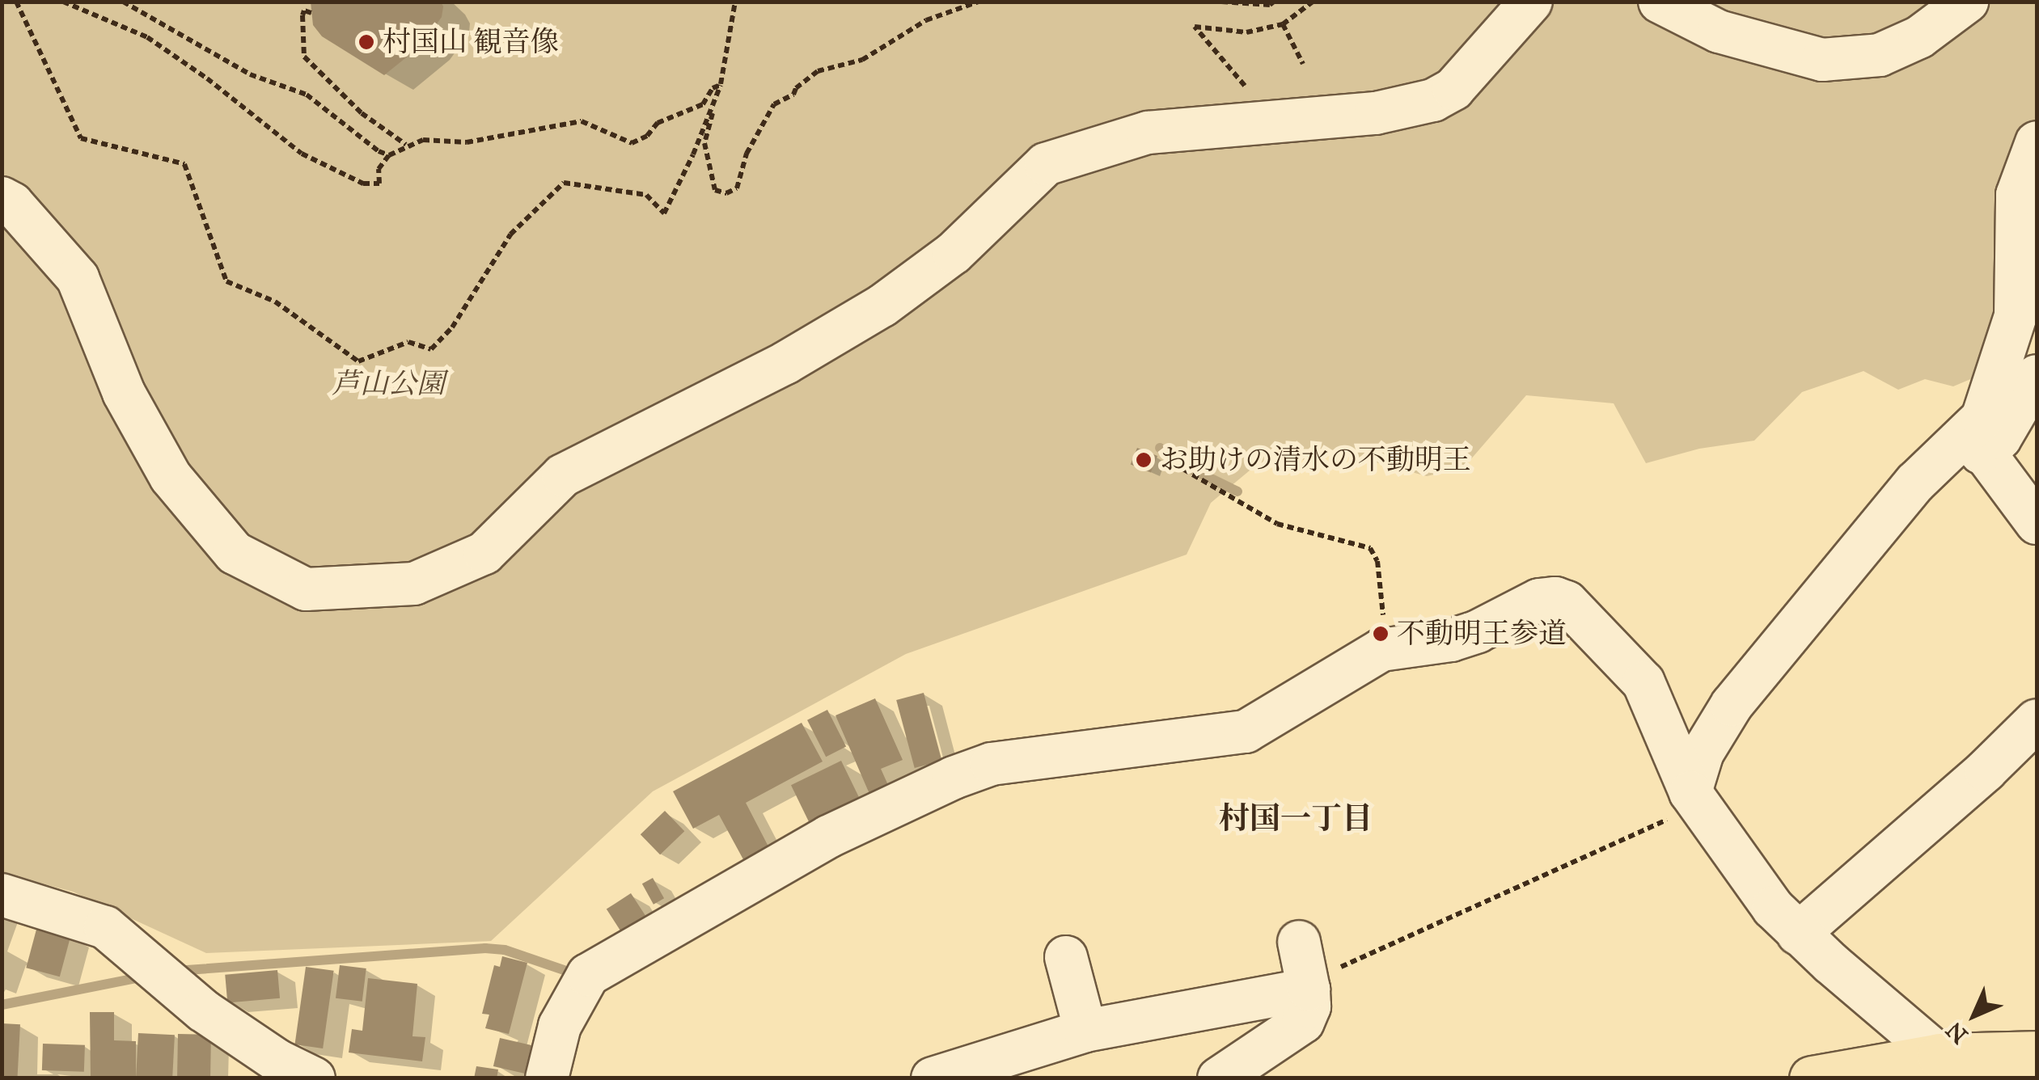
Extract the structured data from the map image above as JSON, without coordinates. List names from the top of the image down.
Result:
{
  "districts": ["村国一丁目"],
  "parks": ["芦山公園"],
  "places": ["村国山 観音像", "お助けの清水の不動明王", "不動明王参道"],
  "north": "bottom left"
}
